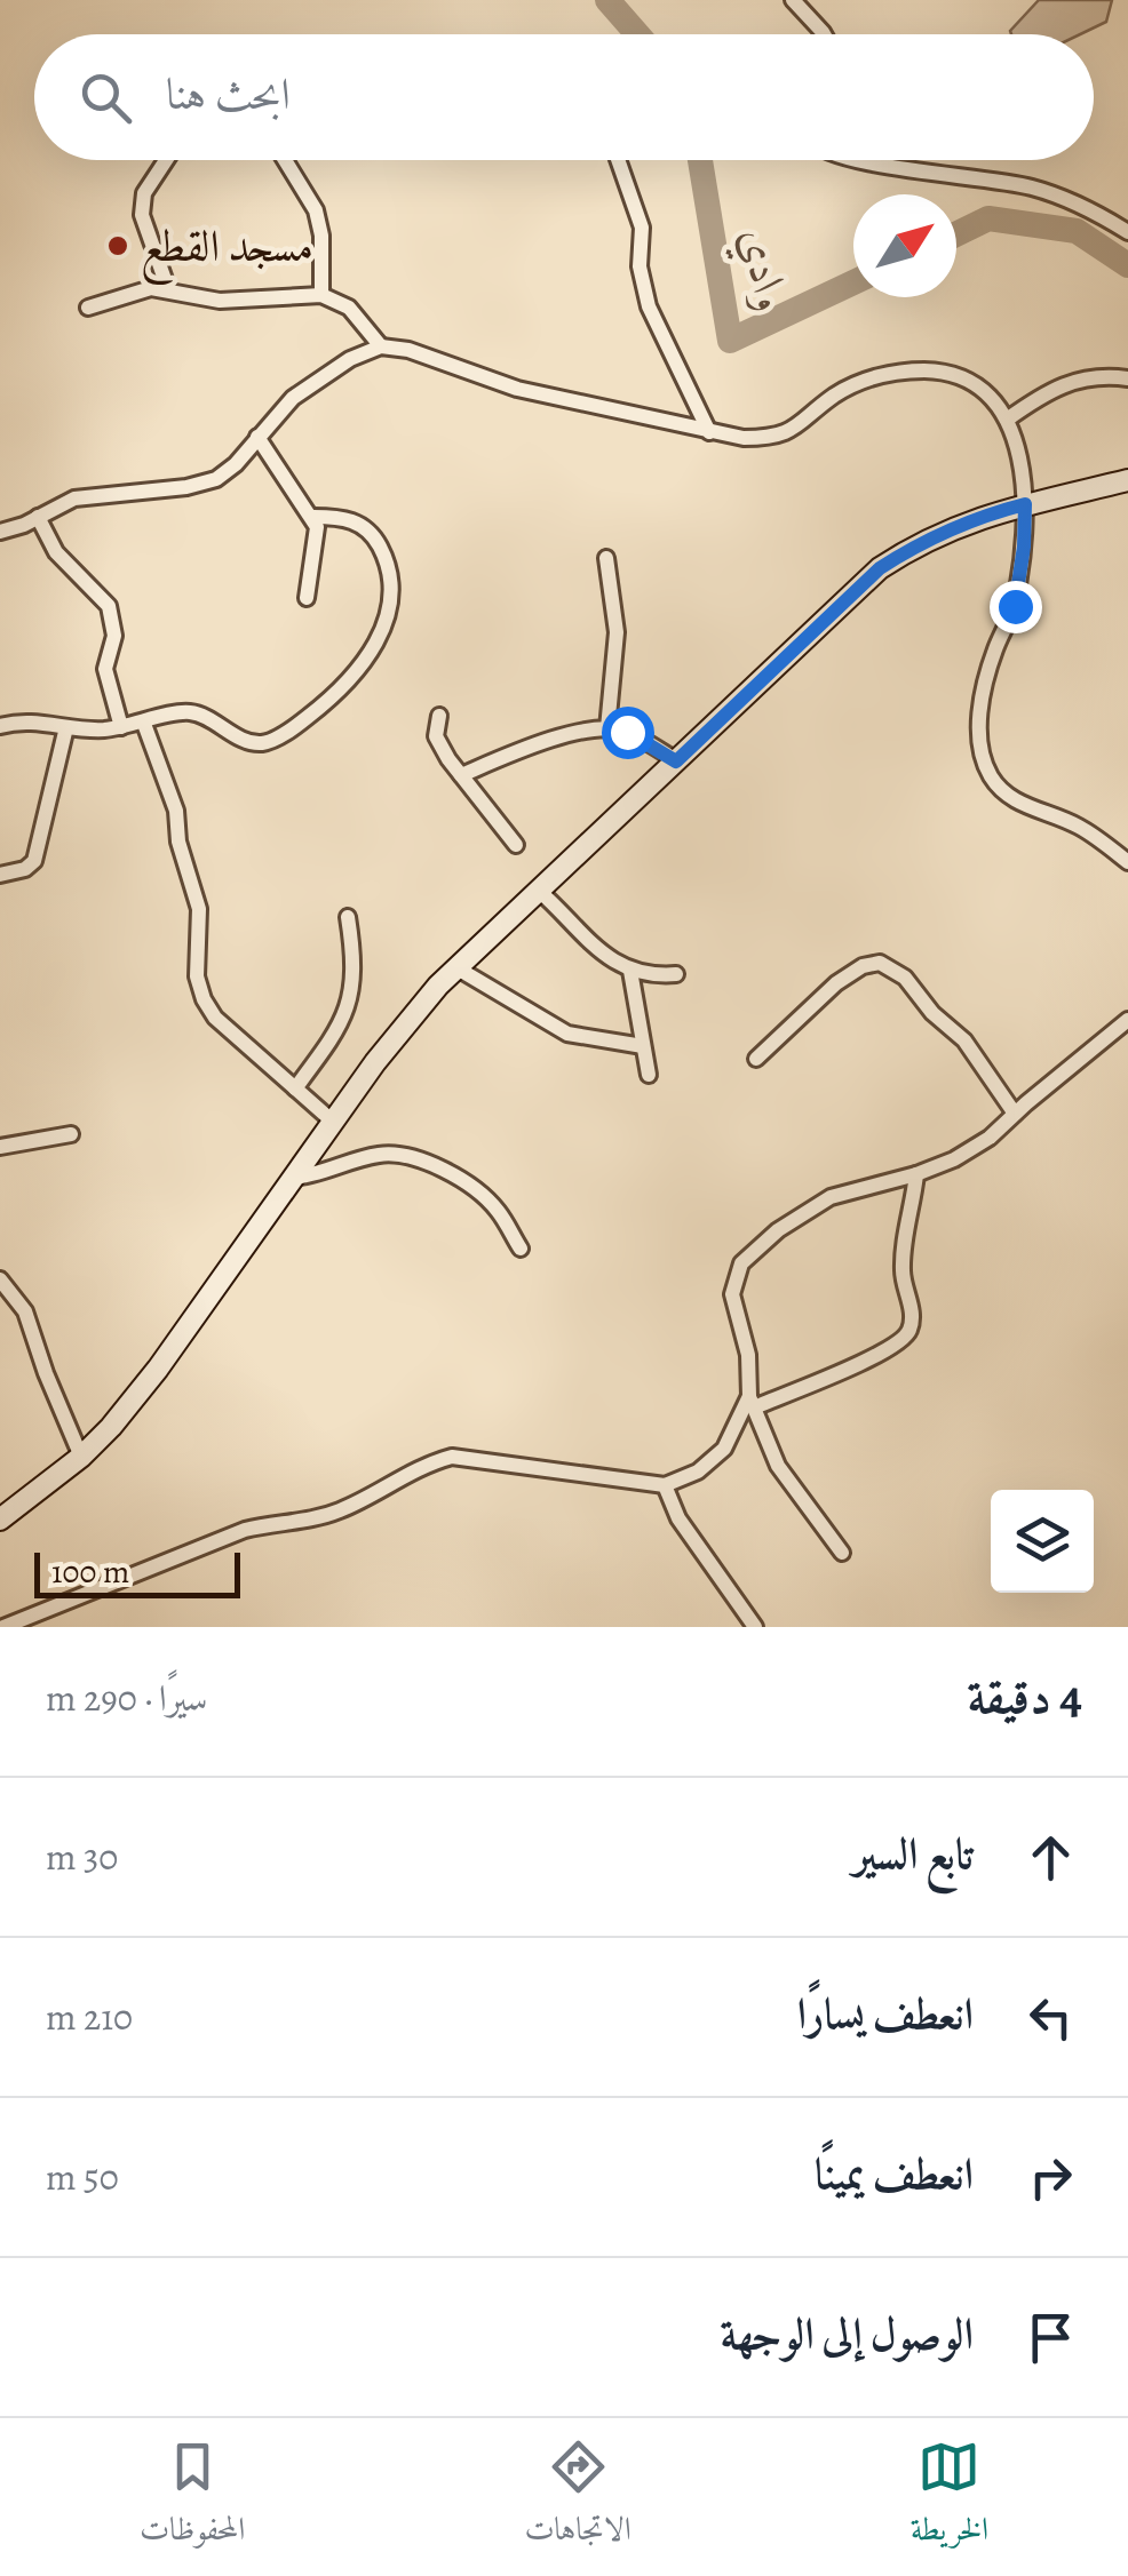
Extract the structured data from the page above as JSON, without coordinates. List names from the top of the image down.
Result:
{
  "water": ["وادي"],
  "places": ["مسجد القطع"],
  "scale_bar": "100 m",
  "north": "top right",
  "page": {
    "search": "ابحث هنا",
    "scale": "100 m",
    "heading": ["4 دقيقة", "سيرًا · 290 m"],
    "list": [
      ["تابع السير", "30 m"],
      ["انعطف يسارًا", "210 m"],
      ["انعطف يمينًا", "50 m"],
      "الوصول إلى الوجهة"
    ],
    "nav": ["الخريطة", "الاتجاهات", "المحفوظات"]
  }
}
